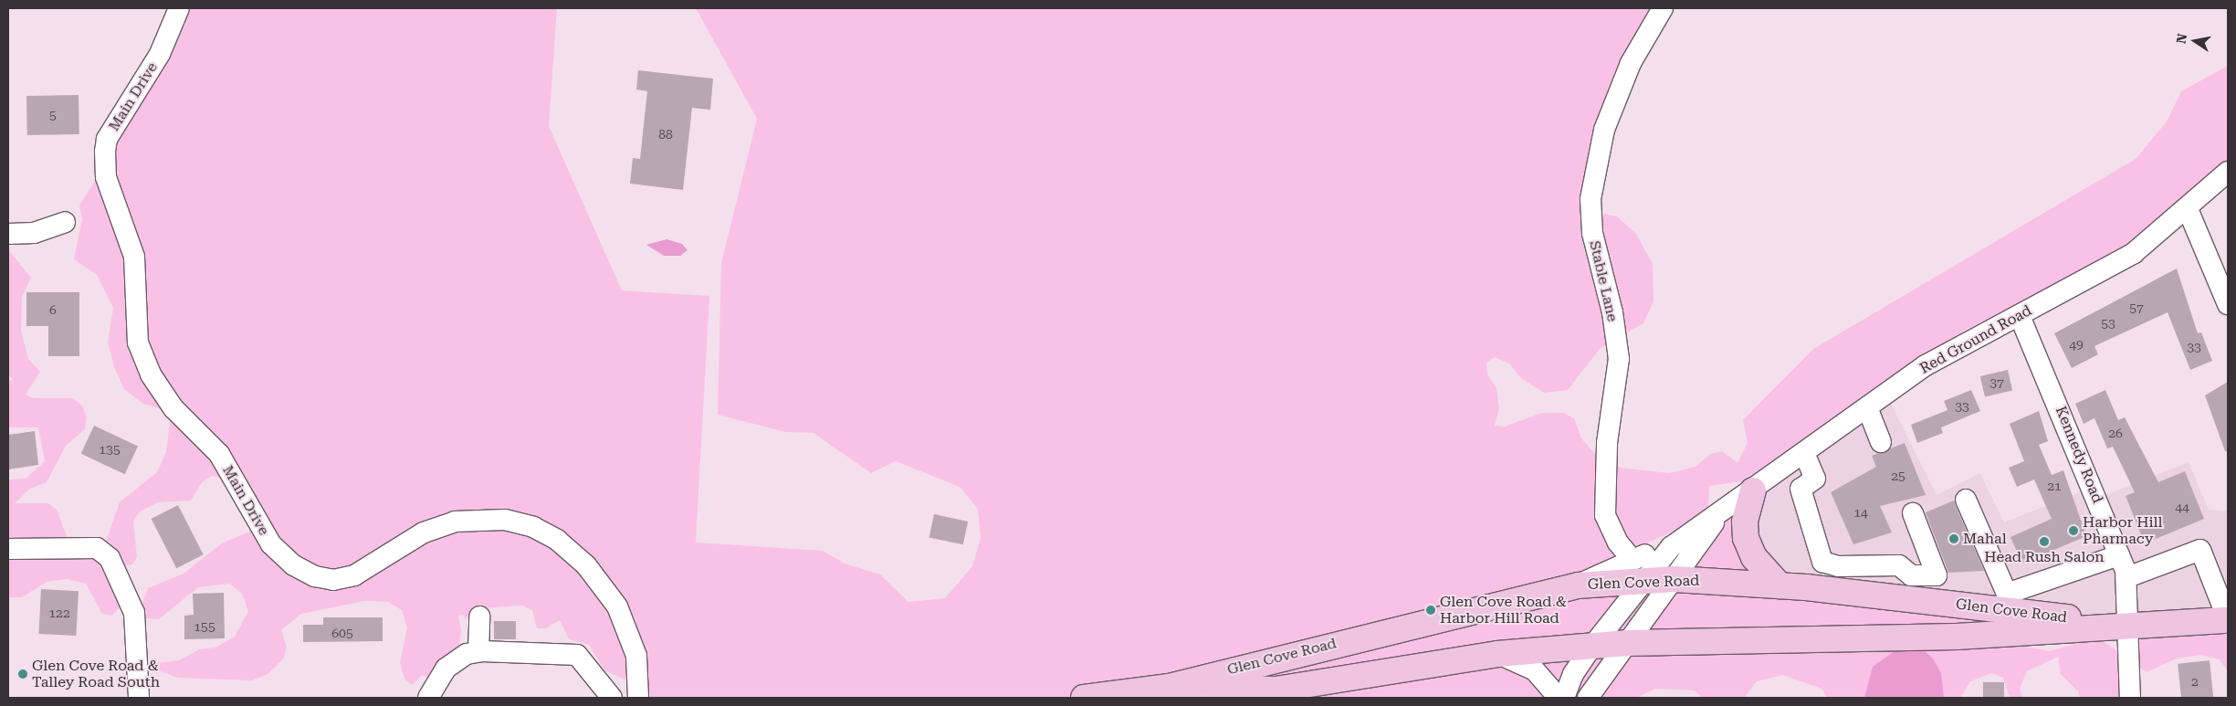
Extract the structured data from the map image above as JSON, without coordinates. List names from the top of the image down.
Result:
{
  "streets": {
    "main road": ["Glen Cove Road"],
    "street": [
      "Main Drive",
      "Stable Lane",
      "Red Ground Road",
      "Kennedy Road"
    ]
  },
  "crossings": [
    ["Stable Lane", "Red Ground Road"],
    ["Stable Lane", "Glen Cove Road"],
    ["Red Ground Road", "Kennedy Road"],
    ["Red Ground Road", "Glen Cove Road"],
    ["Kennedy Road", "Glen Cove Road"]
  ],
  "places": [
    "Harbor Hill Pharmacy",
    "Mahal",
    "Head Rush Salon",
    "Glen Cove Road & Harbor Hill Road",
    "Glen Cove Road & Talley Road South"
  ],
  "house_numbers": [
    "5",
    "88",
    "57",
    "6",
    "53",
    "49",
    "33",
    "37",
    "33",
    "26",
    "135",
    "25",
    "21",
    "44",
    "14",
    "122",
    "155",
    "605",
    "2"
  ],
  "north": "left"
}
